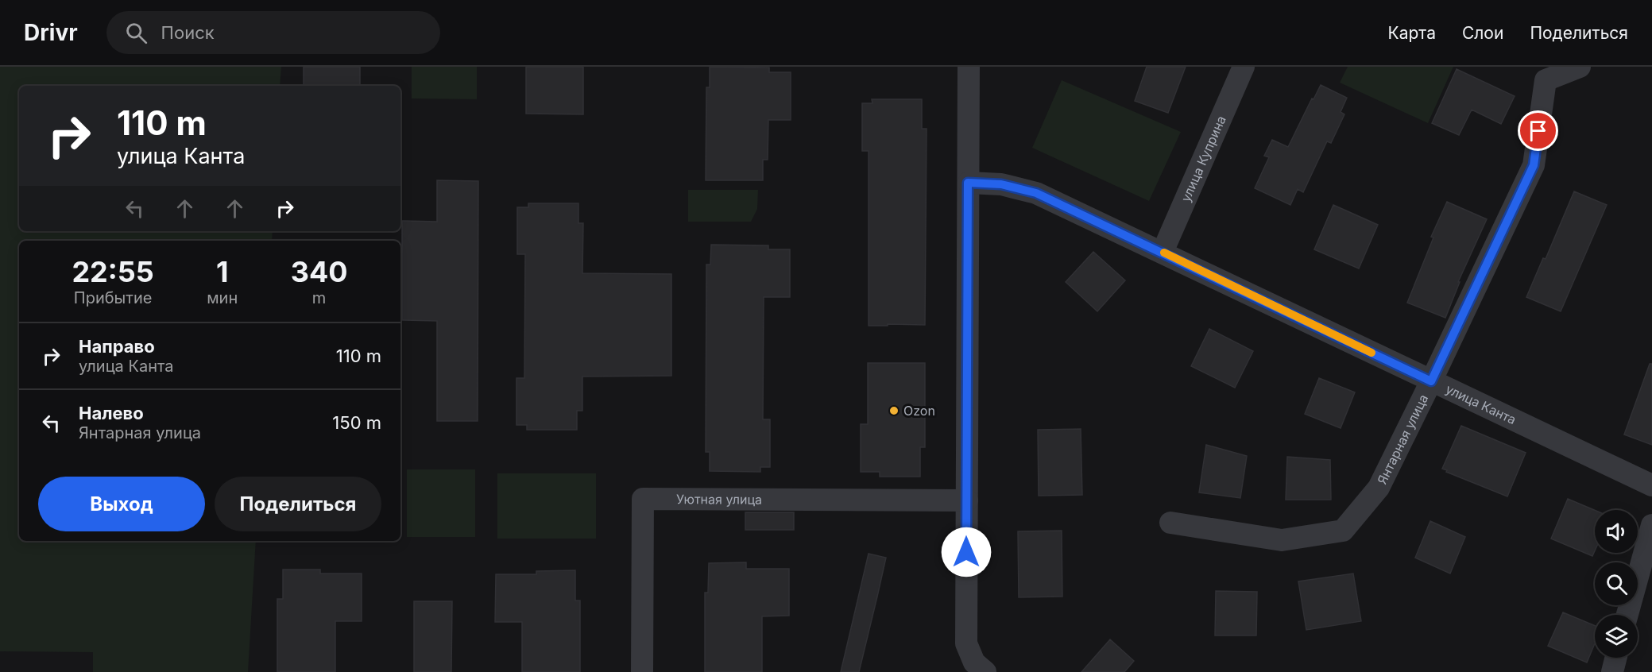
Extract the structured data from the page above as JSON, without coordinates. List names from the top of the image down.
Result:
{
  "streets": {
    "street": [
      "улица Куприна",
      "улица Канта",
      "Янтарная улица",
      "Уютная улица"
    ]
  },
  "crossings": [
    ["улица Куприна", "улица Канта"],
    ["улица Канта", "Янтарная улица"]
  ],
  "places": ["Ozon"],
  "page": {
    "header": "Drivr",
    "search": "Поиск",
    "nav": ["Карта", "Слои", "Поделиться"],
    "turn": ["110 m", "улица Канта"],
    "eta": [
      "22:55",
      "Прибытие",
      "1",
      "мин",
      "340",
      "m"
    ],
    "list": [
      {
        "name": "Направо",
        "note": "улица Канта",
        "value": "110 m"
      },
      {
        "name": "Налево",
        "note": "Янтарная улица",
        "value": "150 m"
      }
    ],
    "buttons": ["Выход", "Поделиться"]
  }
}
